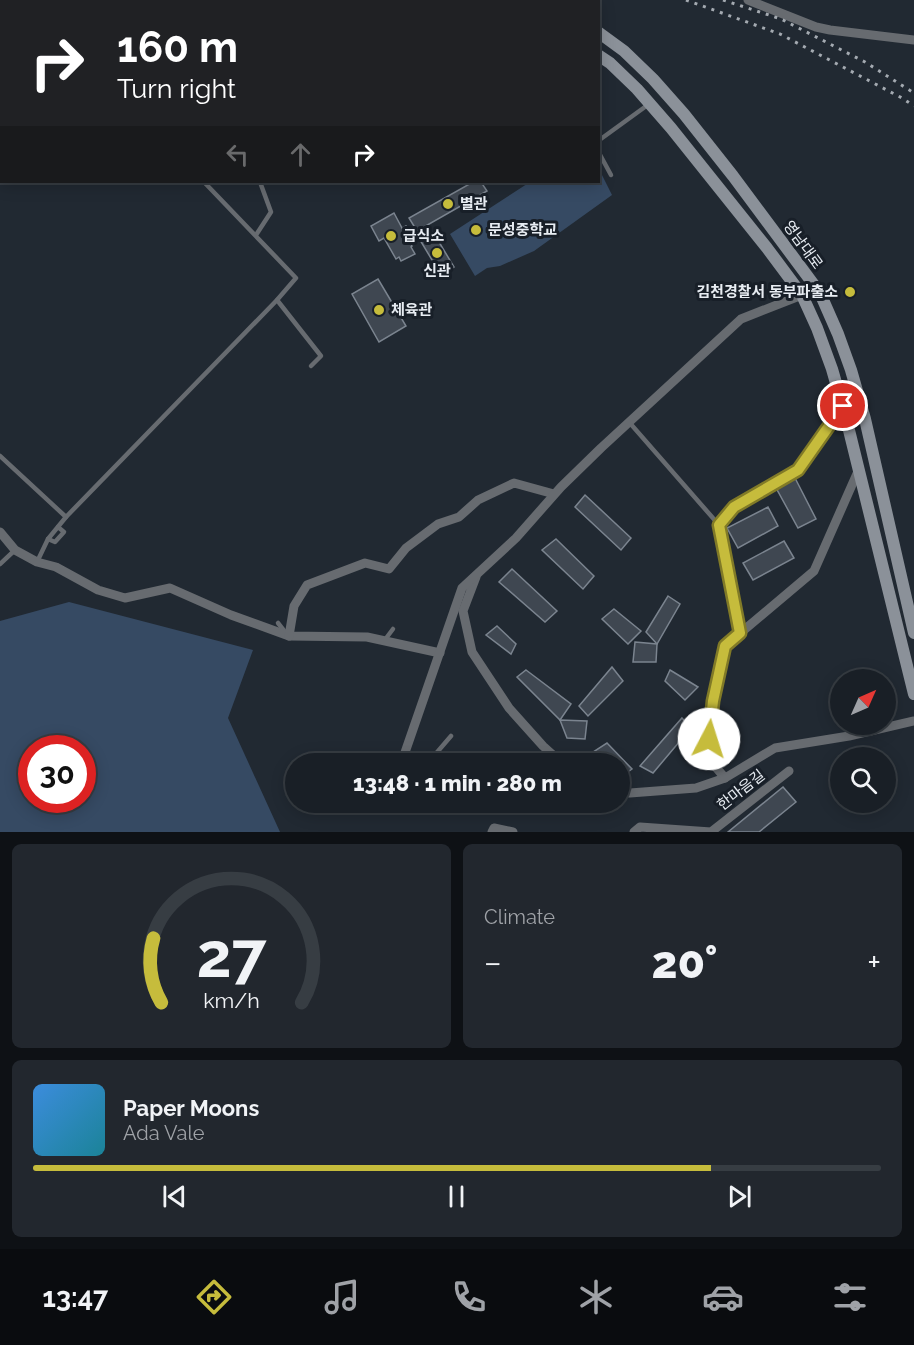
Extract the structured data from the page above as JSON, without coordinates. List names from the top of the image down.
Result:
{
  "streets": {
    "main road": ["영남대로"],
    "street": ["한마음길"]
  },
  "places": [
    "별관",
    "문성중학교",
    "급식소",
    "신관",
    "김천경찰서 동부파출소",
    "체육관"
  ],
  "north": "top right",
  "page": {
    "turn": ["160 m", "Turn right"],
    "limit": "30",
    "trip": "13:48 · 1 min · 280 m",
    "tile": "Climate",
    "heat": ["−", "20°", "+"],
    "song": ["Paper Moons", "Ada Vale"],
    "tabs": "13:47",
    "gauge": ["27", "km/h"]
  }
}
